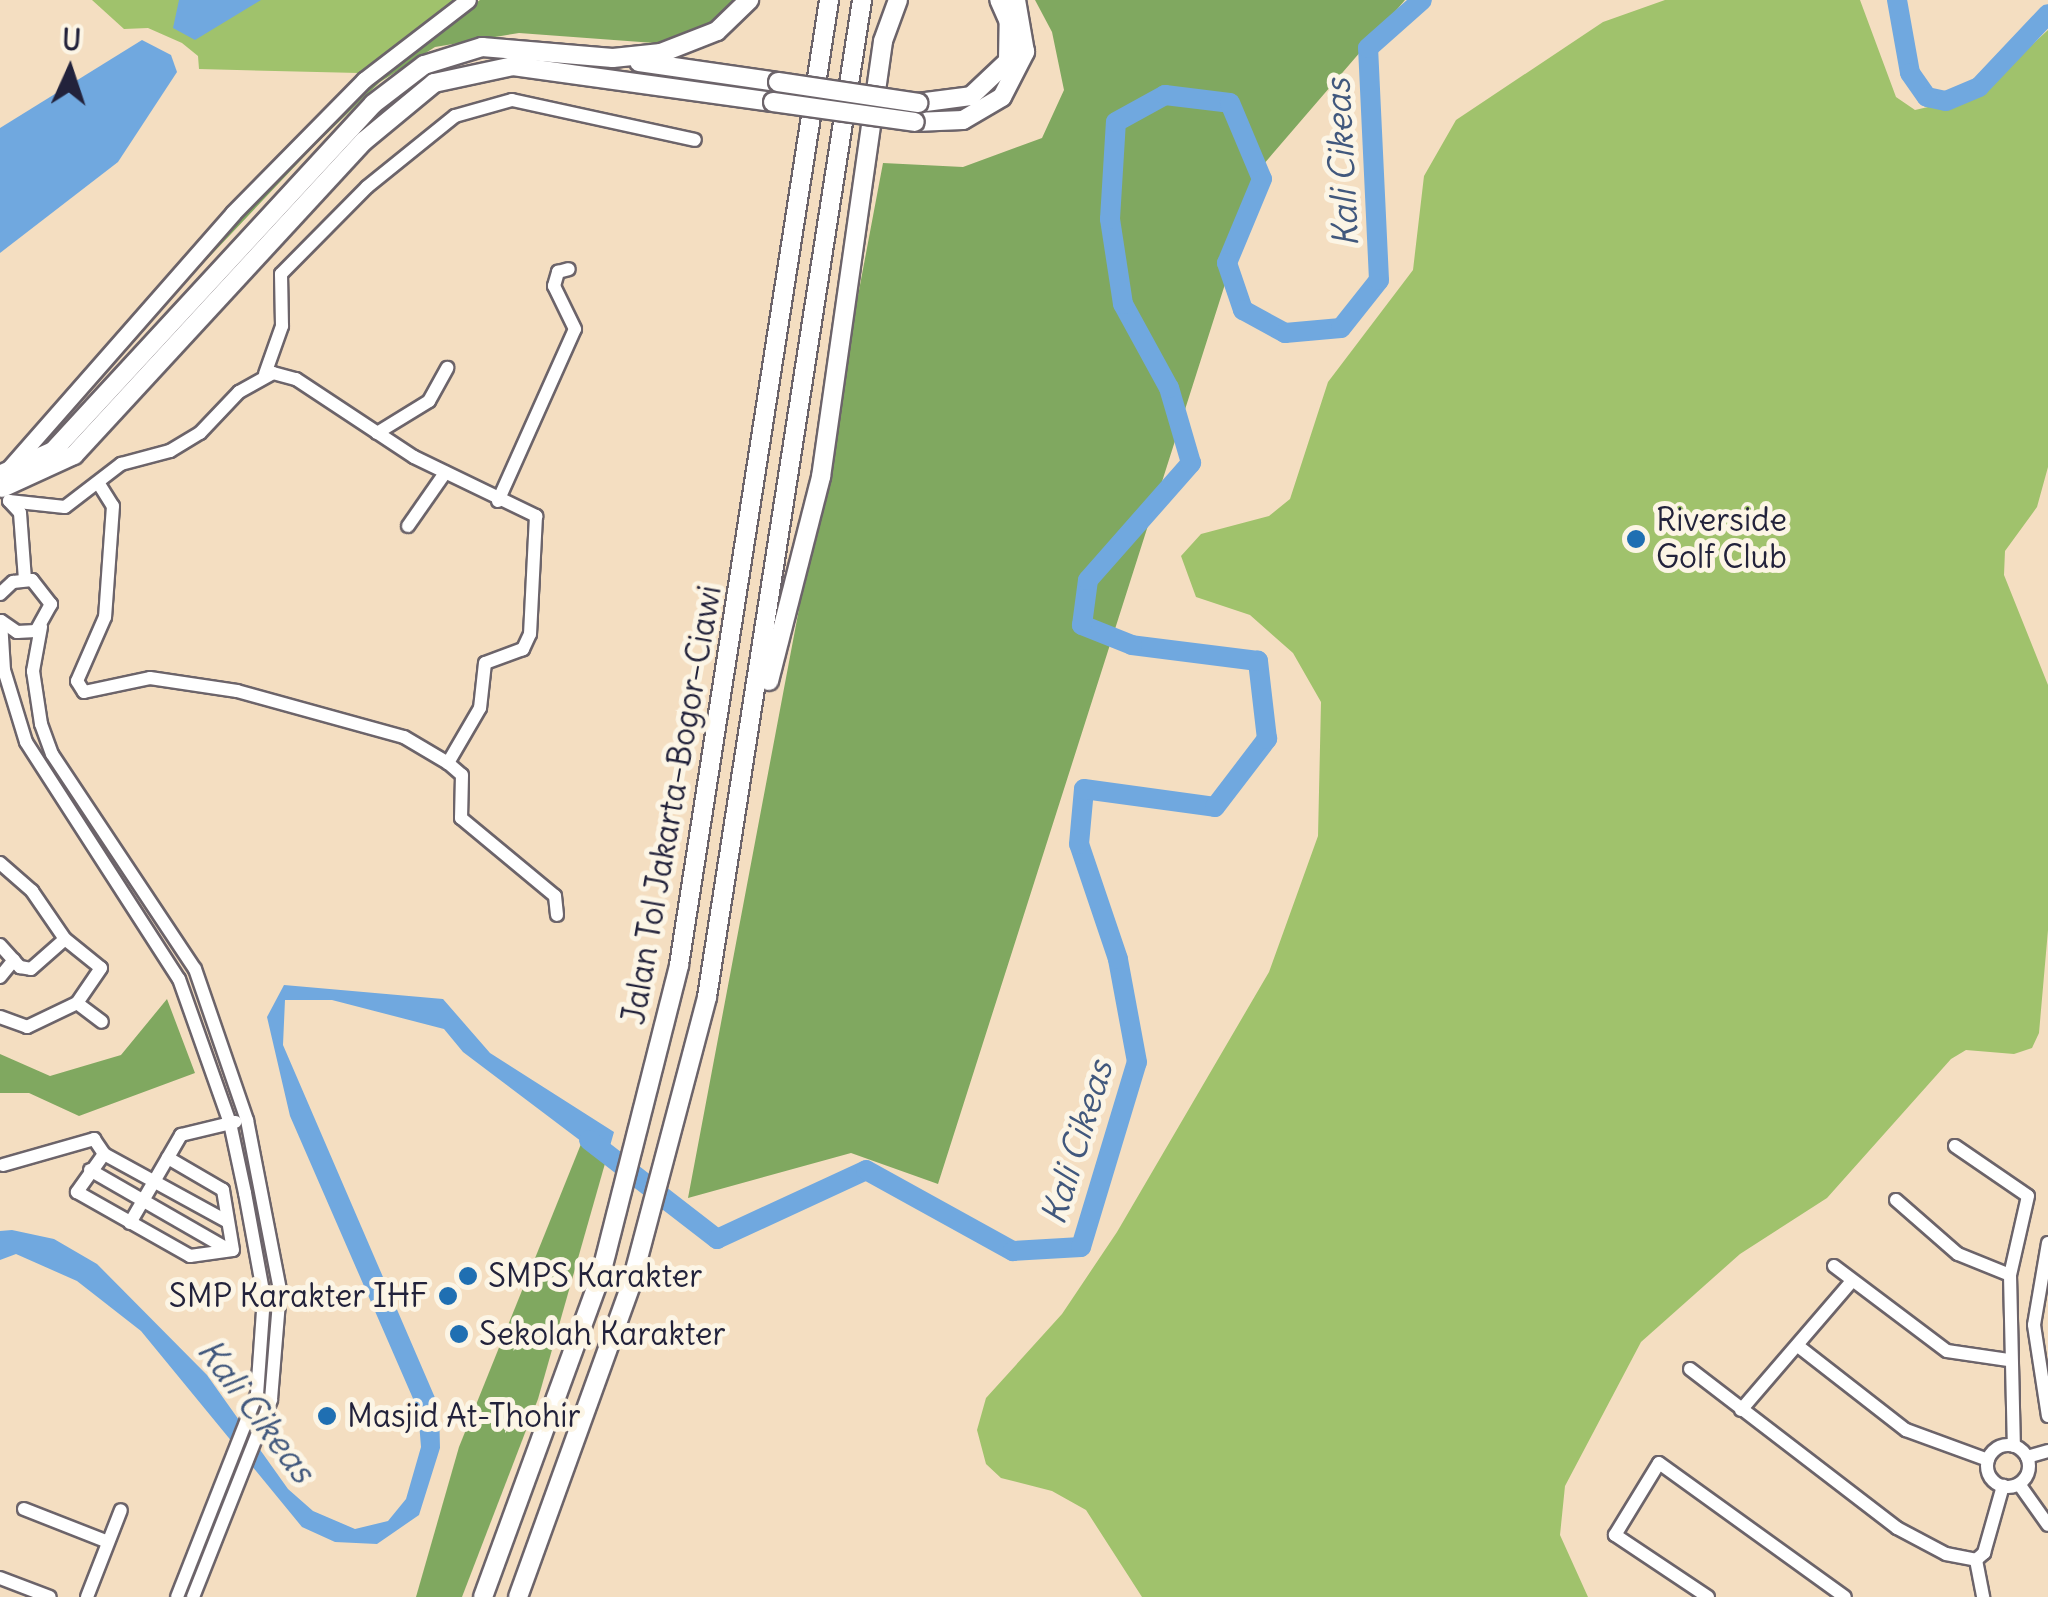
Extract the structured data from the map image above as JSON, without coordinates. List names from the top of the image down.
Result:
{
  "streets": {
    "highway": ["Jalan Tol Jakarta–Bogor–Ciawi"]
  },
  "water": ["Kali Cikeas"],
  "places": [
    "Riverside Golf Club",
    "SMPS Karakter",
    "SMP Karakter IHF",
    "Sekolah Karakter",
    "Masjid At-Thohir"
  ],
  "north": "top"
}
